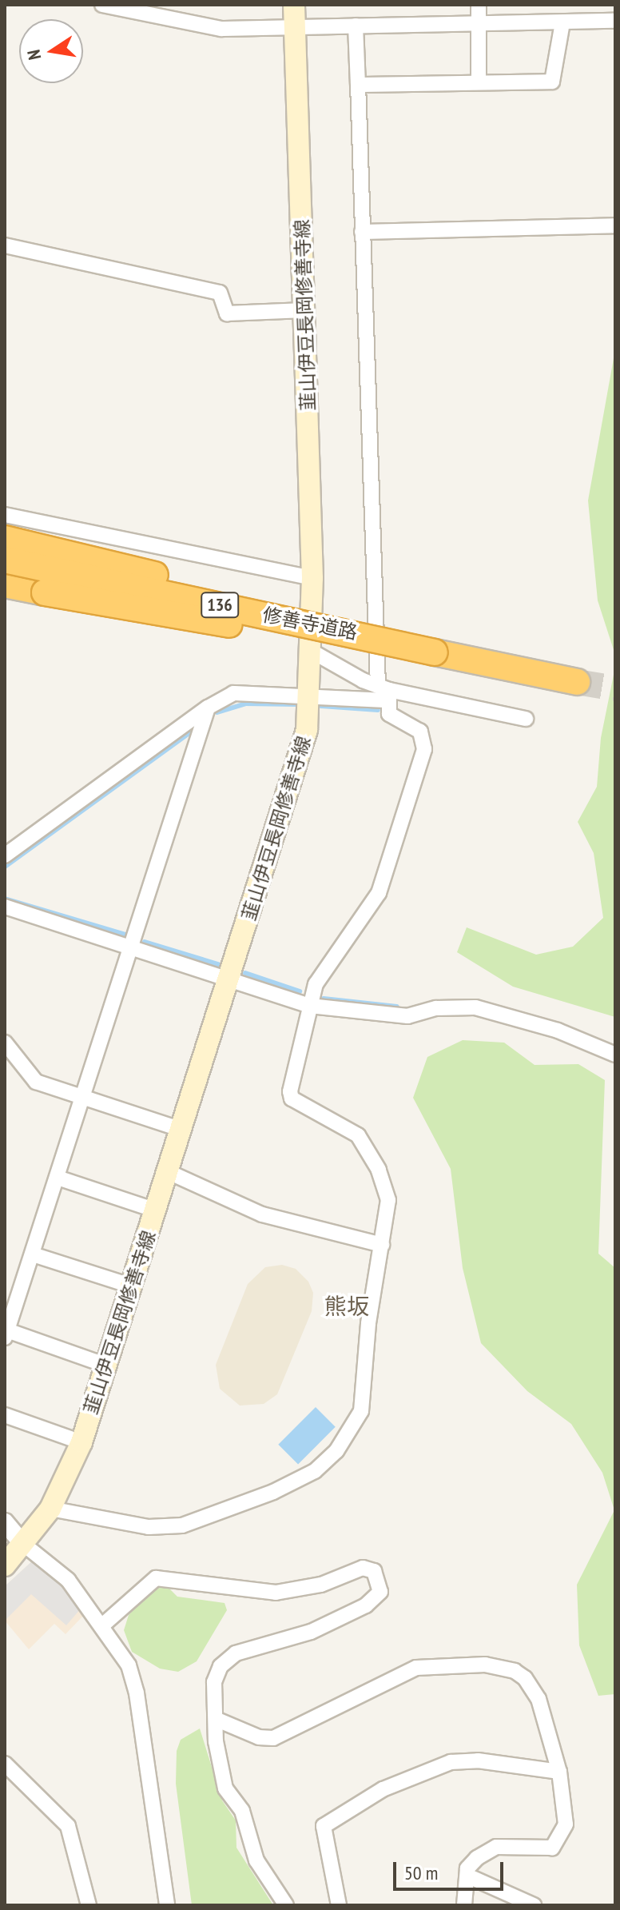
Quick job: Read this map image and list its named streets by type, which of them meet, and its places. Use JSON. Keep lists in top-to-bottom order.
{
  "streets": {
    "highway": ["136", "修善寺道路"],
    "main road": ["韮山伊豆長岡修善寺線"]
  },
  "districts": ["熊坂"],
  "scale_bar": "50 m",
  "north": "left"
}
